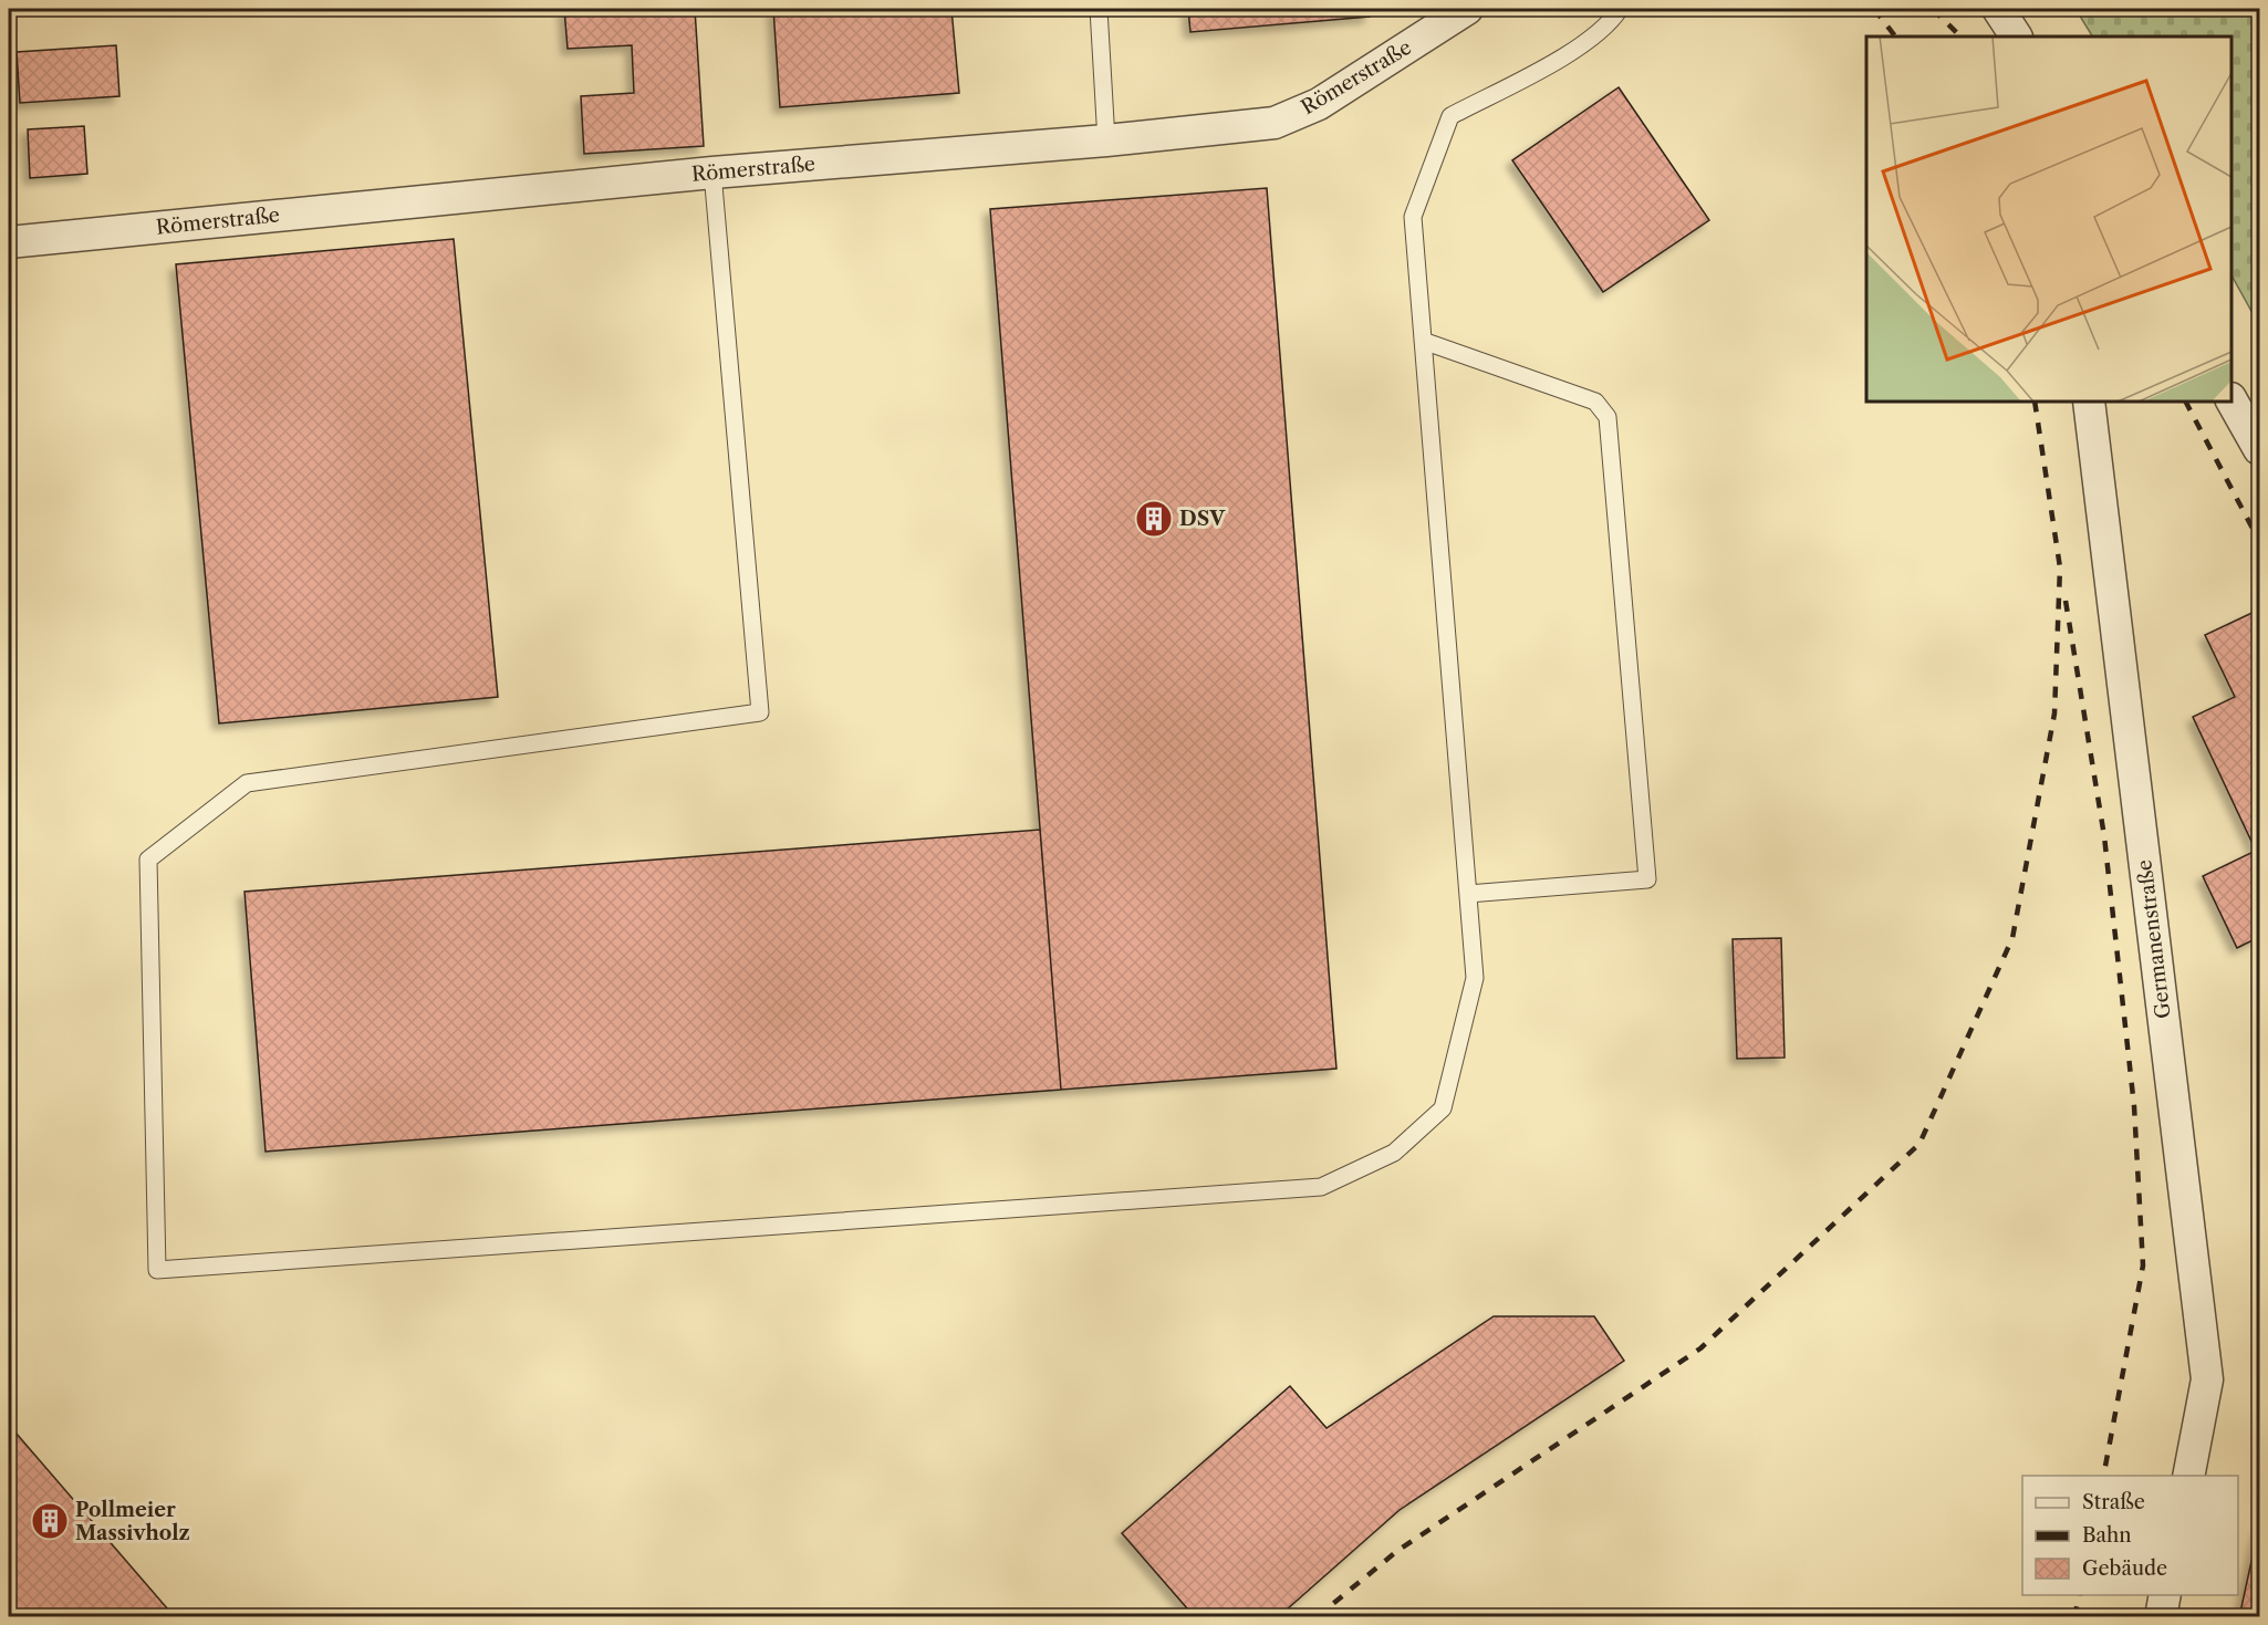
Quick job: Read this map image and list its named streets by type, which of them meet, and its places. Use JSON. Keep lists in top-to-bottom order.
{
  "streets": {
    "street": ["Römerstraße", "Germanenstraße"]
  },
  "places": {
    "building": ["DSV", "Pollmeier Massivholz"]
  },
  "legend": ["Straße", "Bahn", "Gebäude"]
}
